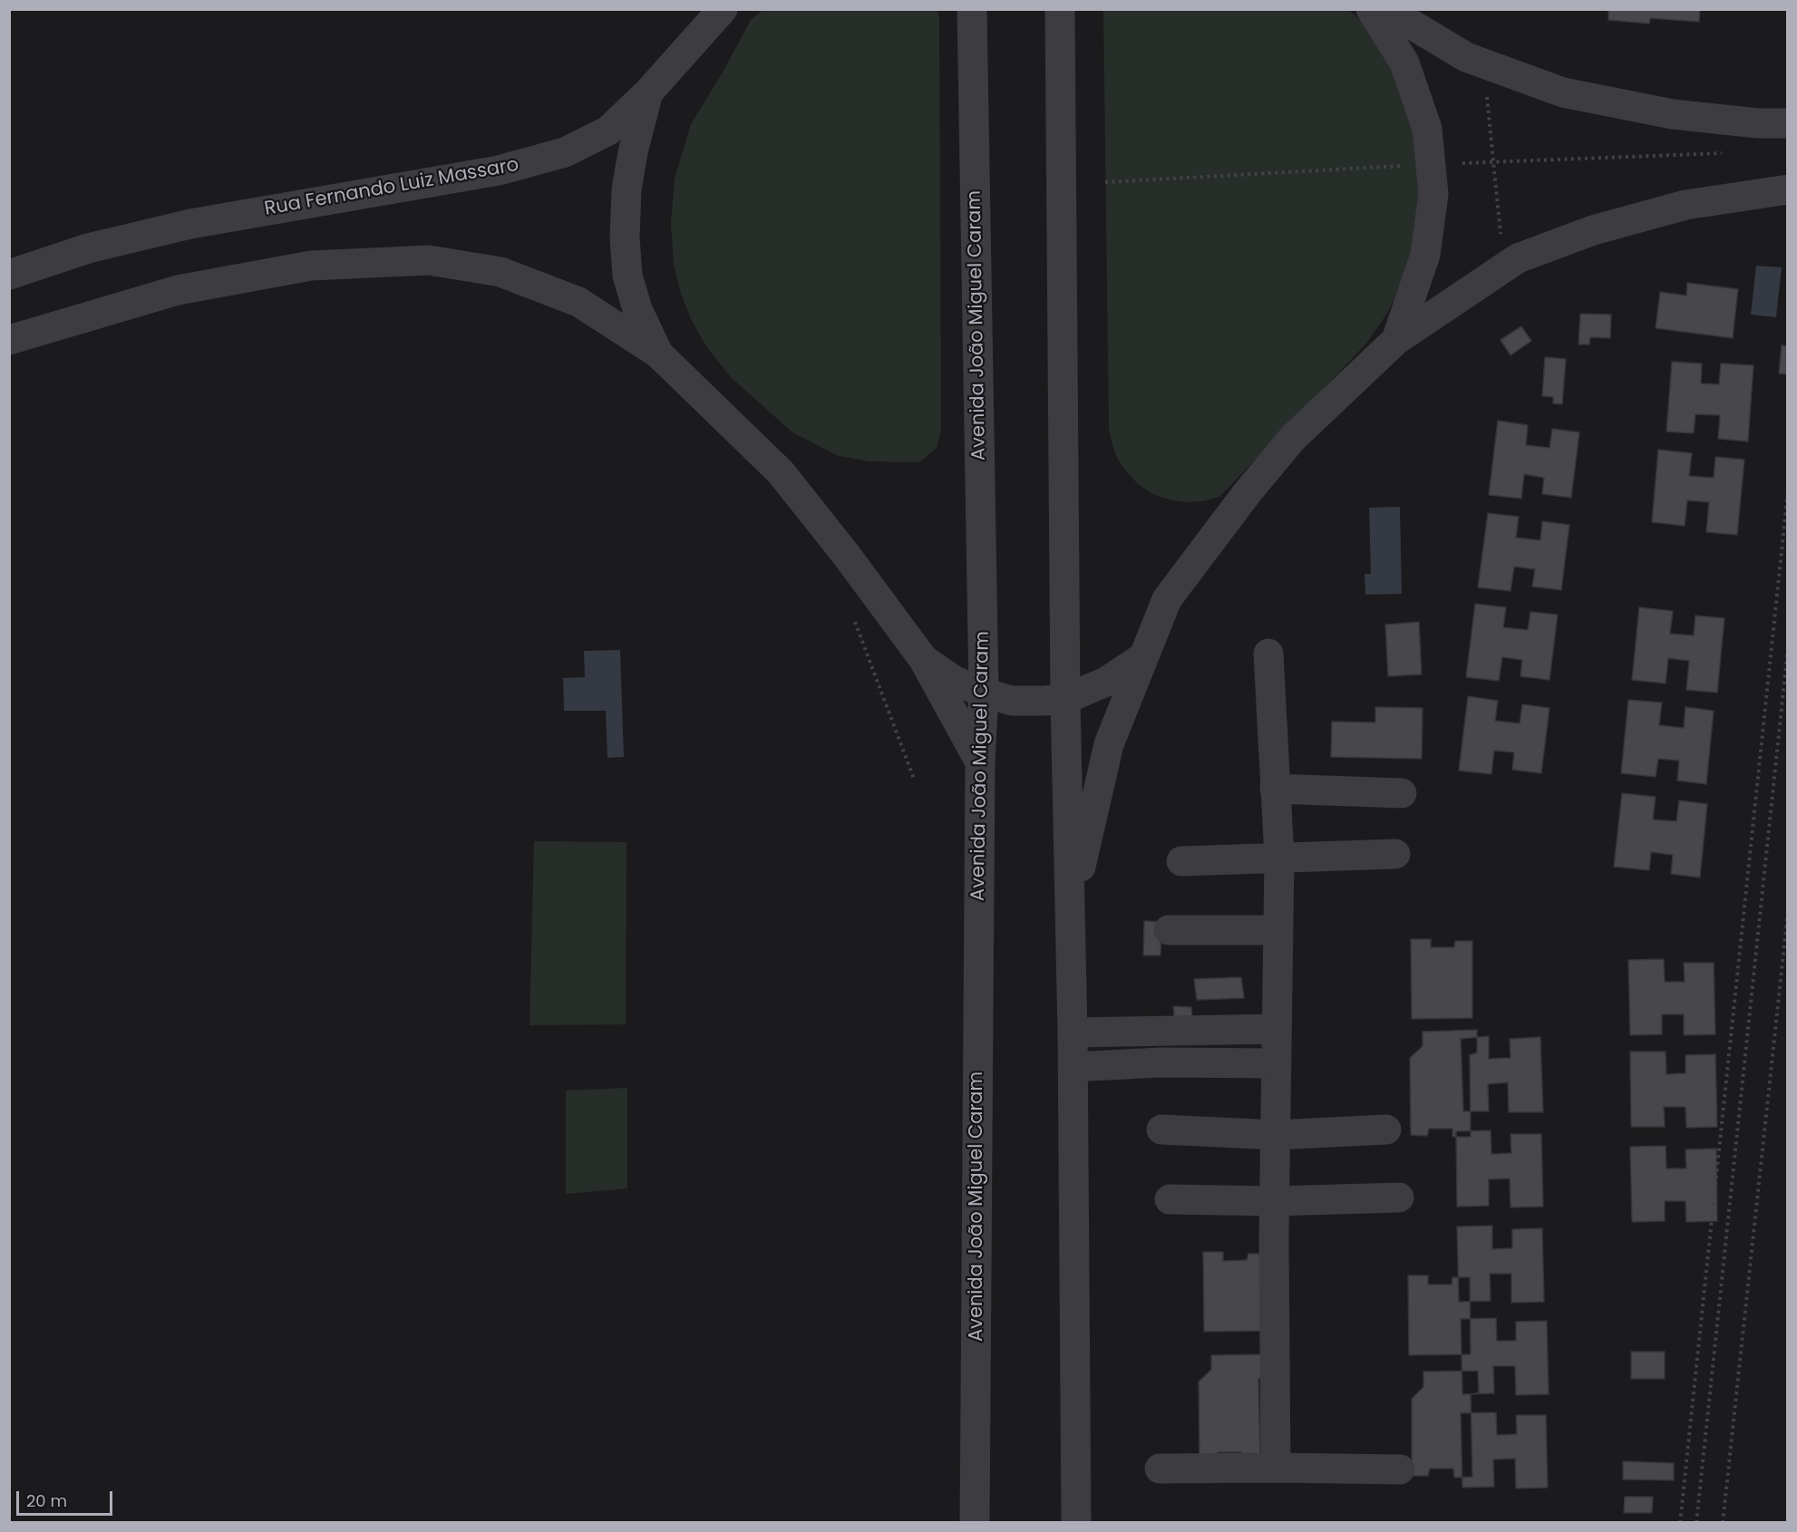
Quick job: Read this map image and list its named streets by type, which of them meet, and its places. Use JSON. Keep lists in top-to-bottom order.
{
  "streets": {
    "street": ["Rua Fernando Luiz Massaro", "Avenida João Miguel Caram"]
  },
  "scale_bar": "20 m"
}
